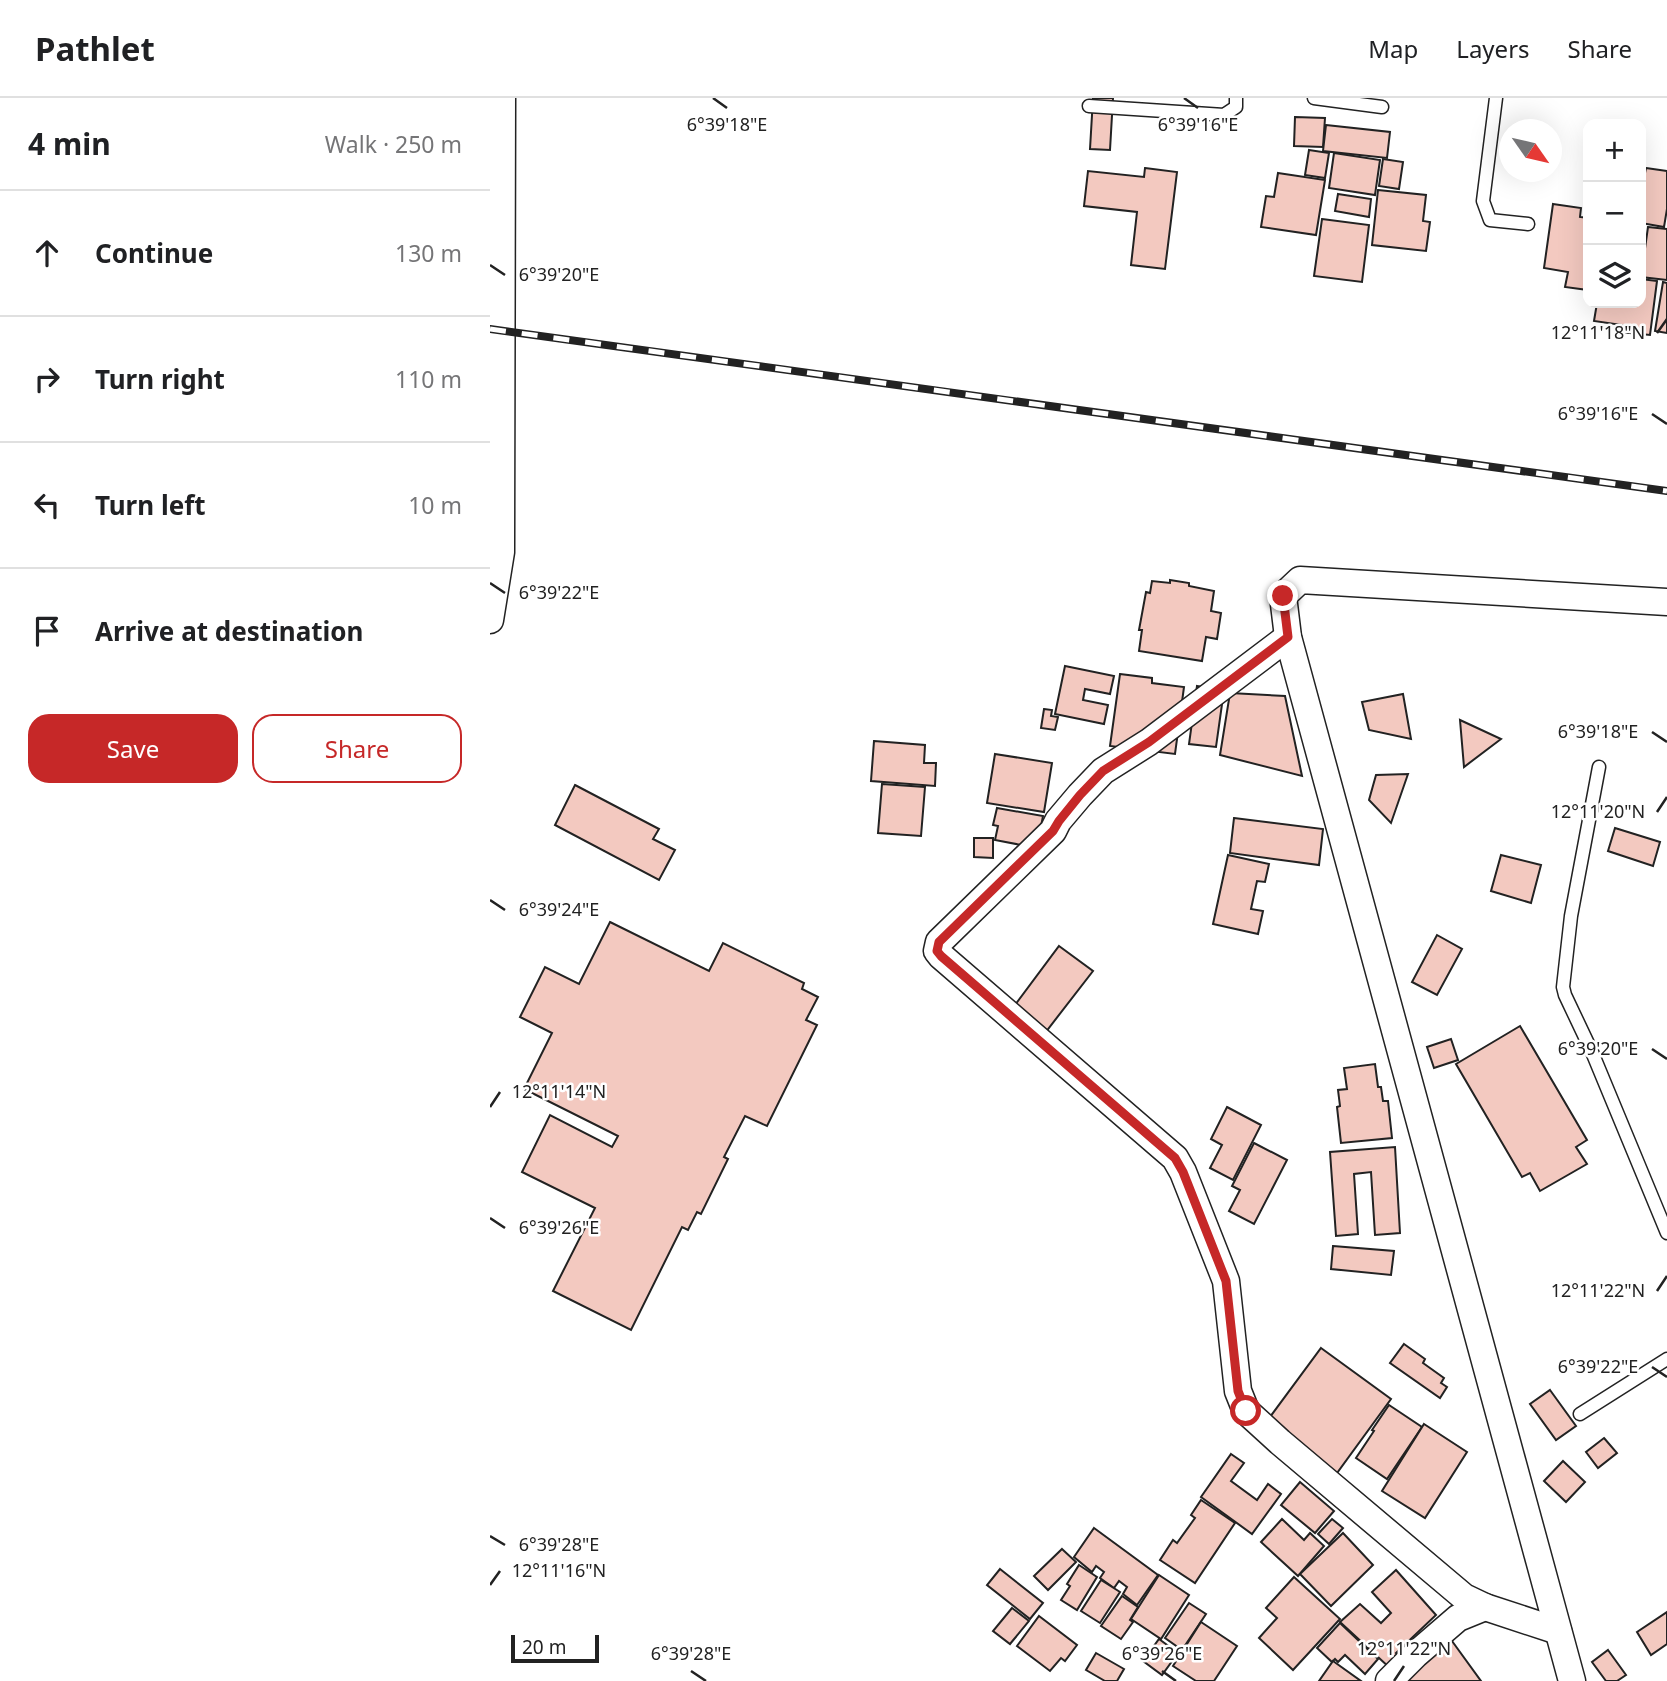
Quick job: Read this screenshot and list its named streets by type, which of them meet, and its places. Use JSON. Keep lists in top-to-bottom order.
{
  "scale_bar": "20 m",
  "north": "bottom right",
  "page": {
    "header": "Pathlet",
    "nav": ["Map", "Layers", "Share"],
    "heading": ["4 min", "Walk · 250 m"],
    "map_buttons": ["+", "−"],
    "list": [
      ["Continue", "130 m"],
      ["Turn right", "110 m"],
      ["Turn left", "10 m"],
      "Arrive at destination"
    ],
    "buttons": ["Save", "Share"],
    "scale": "20 m"
  },
  "coordinates": [
    "6°39'18\"E",
    "6°39'16\"E",
    "6°39'20\"E",
    "12°11'18\"N",
    "6°39'22\"E",
    "12°11'20\"N",
    "6°39'24\"E",
    "12°11'14\"N",
    "6°39'26\"E",
    "12°11'22\"N",
    "6°39'28\"E",
    "12°11'16\"N"
  ]
}
